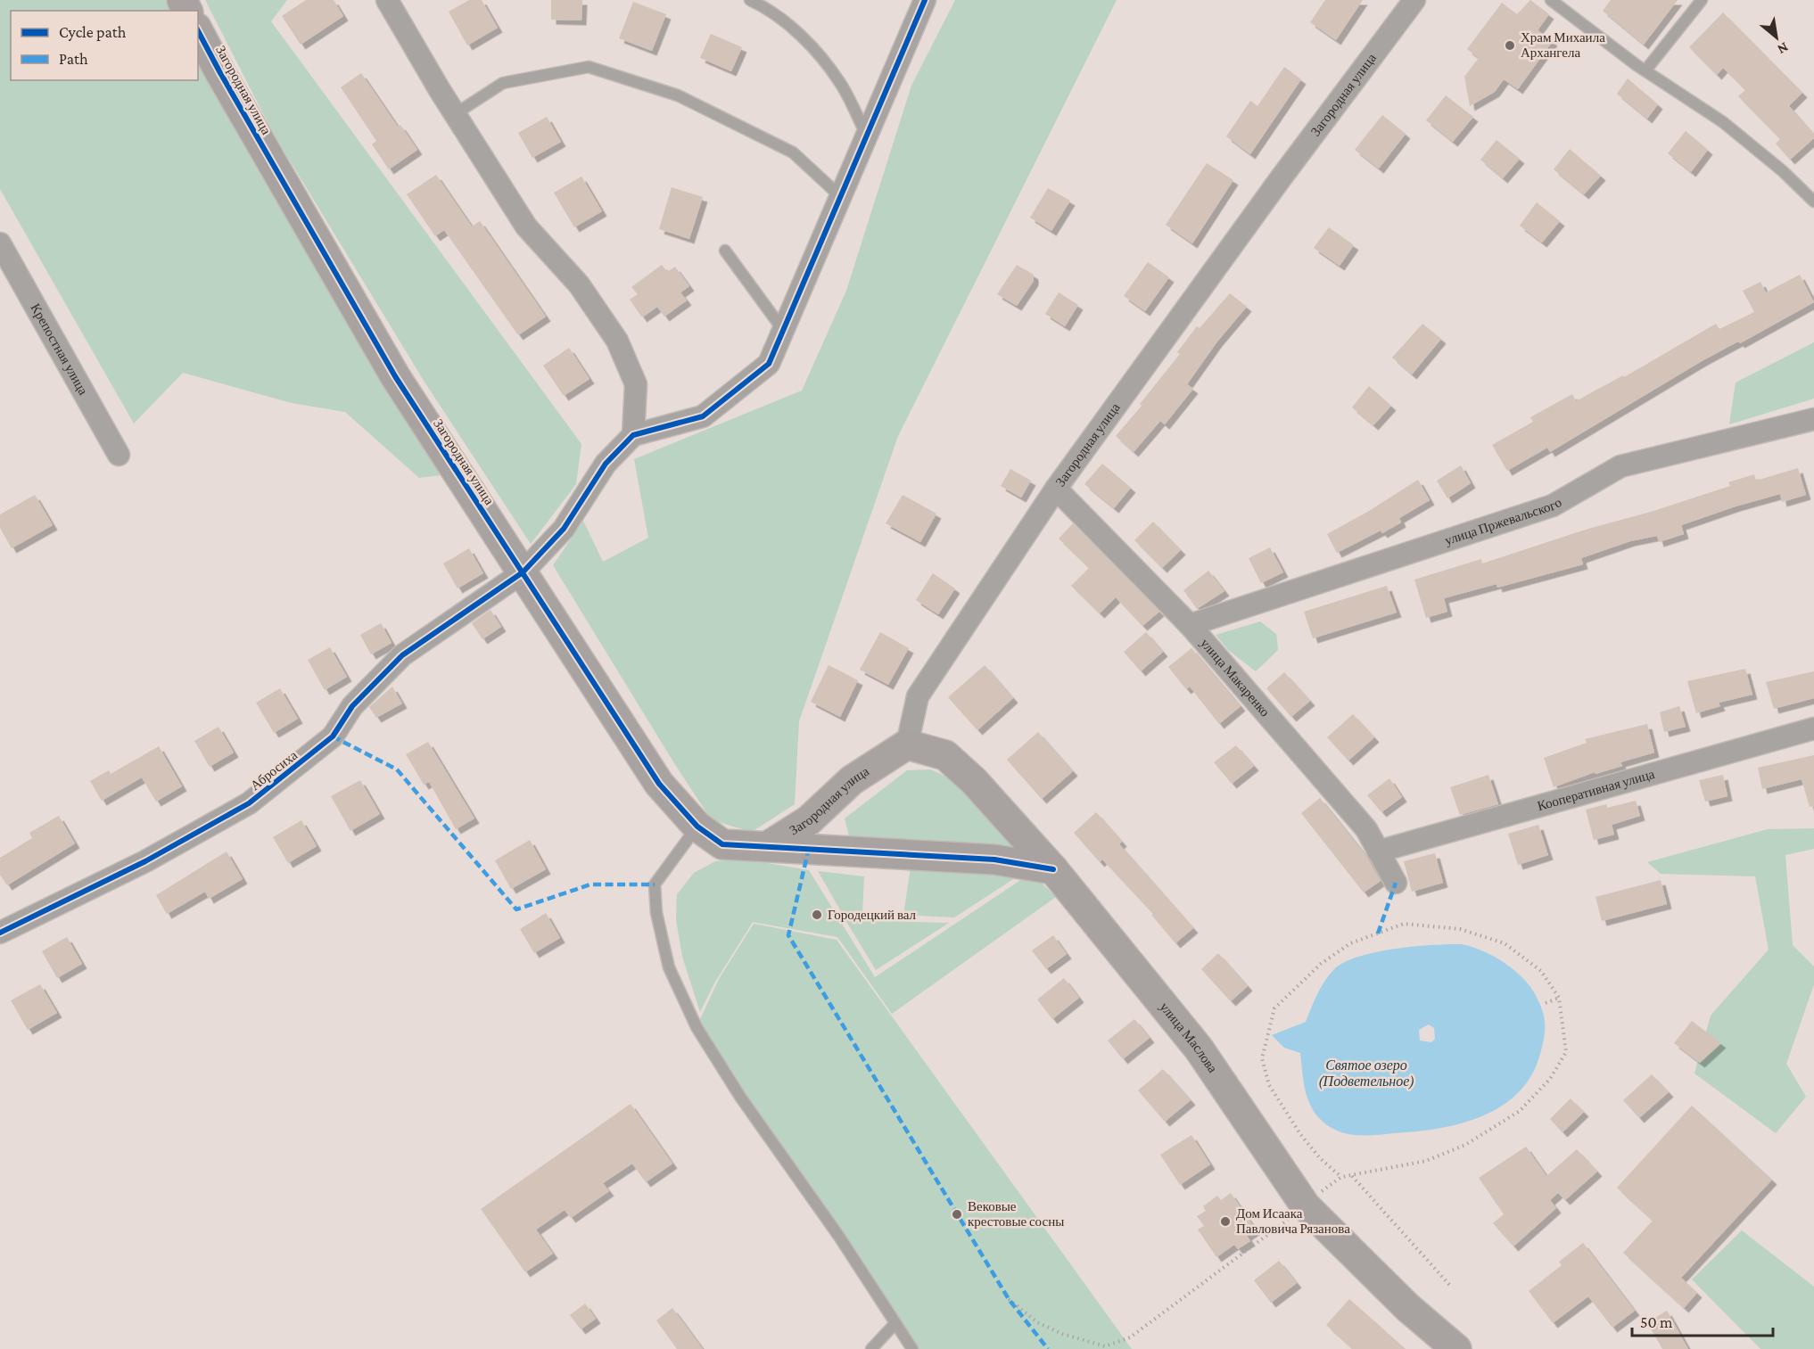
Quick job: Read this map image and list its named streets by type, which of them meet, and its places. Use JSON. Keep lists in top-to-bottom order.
{
  "streets": {
    "street": [
      "Загородная улица",
      "Крепостная улица",
      "улица Пржевальского",
      "улица Макаренко",
      "Абросиха",
      "Кооперативная улица",
      "улица Маслова"
    ]
  },
  "crossings": [
    ["Загородная улица", "улица Макаренко"],
    ["Загородная улица", "Абросиха"],
    ["Загородная улица", "улица Маслова"],
    ["улица Пржевальского", "улица Макаренко"],
    ["улица Макаренко", "Кооперативная улица"]
  ],
  "water": ["Святое озеро (Подветельное)"],
  "places": [
    "Храм Михаила Архангела",
    "Городецкий вал",
    "Вековые крестовые сосны",
    "Дом Исаака Павловича Рязанова"
  ],
  "legend": ["Cycle path", "Path"],
  "scale_bar": "50 m",
  "north": "bottom right"
}
